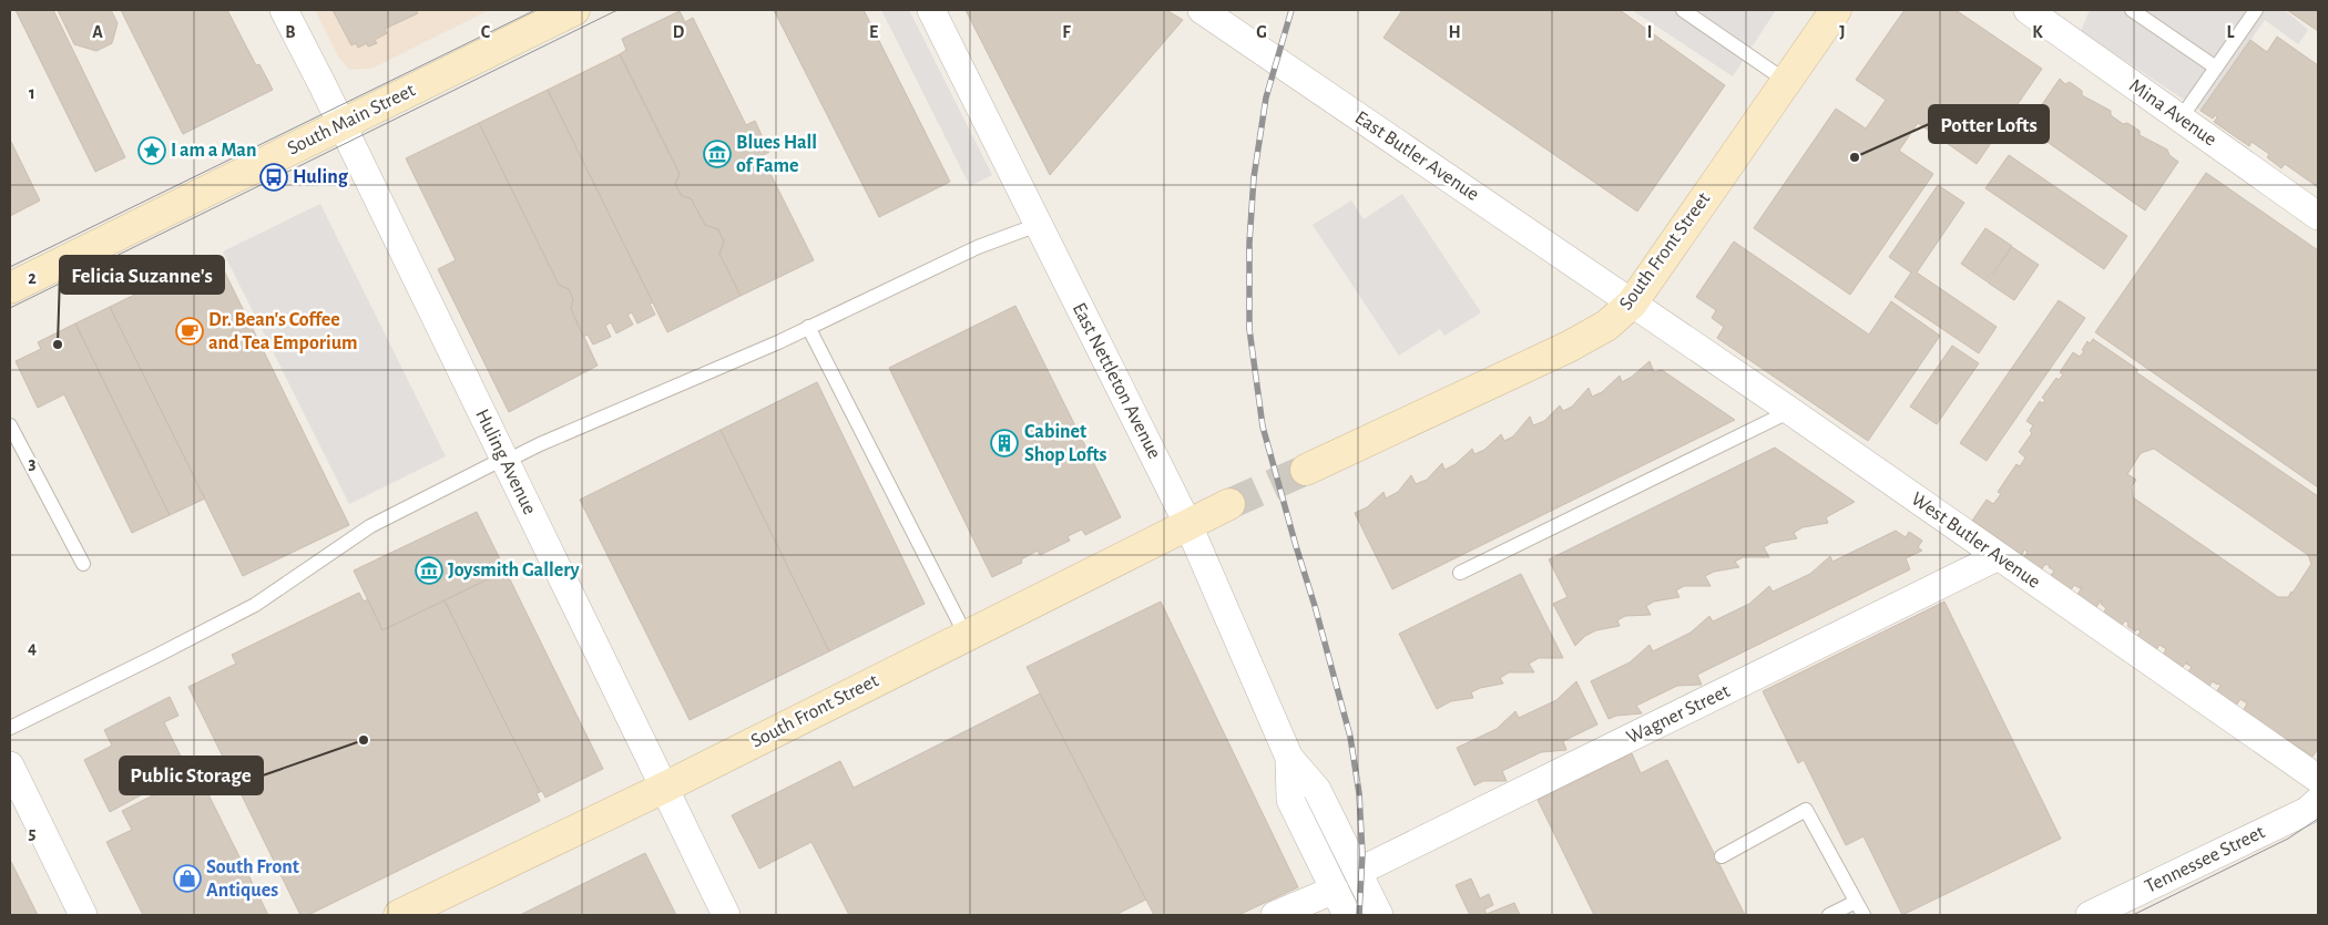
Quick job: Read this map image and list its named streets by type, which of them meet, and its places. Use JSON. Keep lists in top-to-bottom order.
{
  "streets": {
    "main road": ["South Main Street", "South Front Street"],
    "street": [
      "Mina Avenue",
      "East Butler Avenue",
      "East Nettleton Avenue",
      "Huling Avenue",
      "West Butler Avenue",
      "Wagner Street",
      "Tennessee Street"
    ]
  },
  "crossings": [
    ["South Main Street", "Huling Avenue"],
    ["East Butler Avenue", "South Front Street"],
    ["East Butler Avenue", "West Butler Avenue"],
    ["South Front Street", "East Nettleton Avenue"],
    ["South Front Street", "Huling Avenue"],
    ["South Front Street", "West Butler Avenue"],
    ["East Nettleton Avenue", "Wagner Street"],
    ["West Butler Avenue", "Wagner Street"]
  ],
  "places": {
    "place": ["I am a Man"],
    "museum": ["Blues Hall of Fame", "Joysmith Gallery"],
    "other": ["Potter Lofts", "Felicia Suzanne's", "Public Storage"],
    "bus stop": ["Huling"],
    "cafe": ["Dr. Bean's Coffee and Tea Emporium"],
    "building": ["Cabinet Shop Lofts"],
    "shop": ["South Front Antiques"]
  },
  "grid": {
    "columns": [
      "A",
      "B",
      "C",
      "D",
      "E",
      "F",
      "G",
      "H",
      "I",
      "J",
      "K",
      "L"
    ],
    "rows": [
      "1",
      "2",
      "3",
      "4",
      "5"
    ]
  }
}
